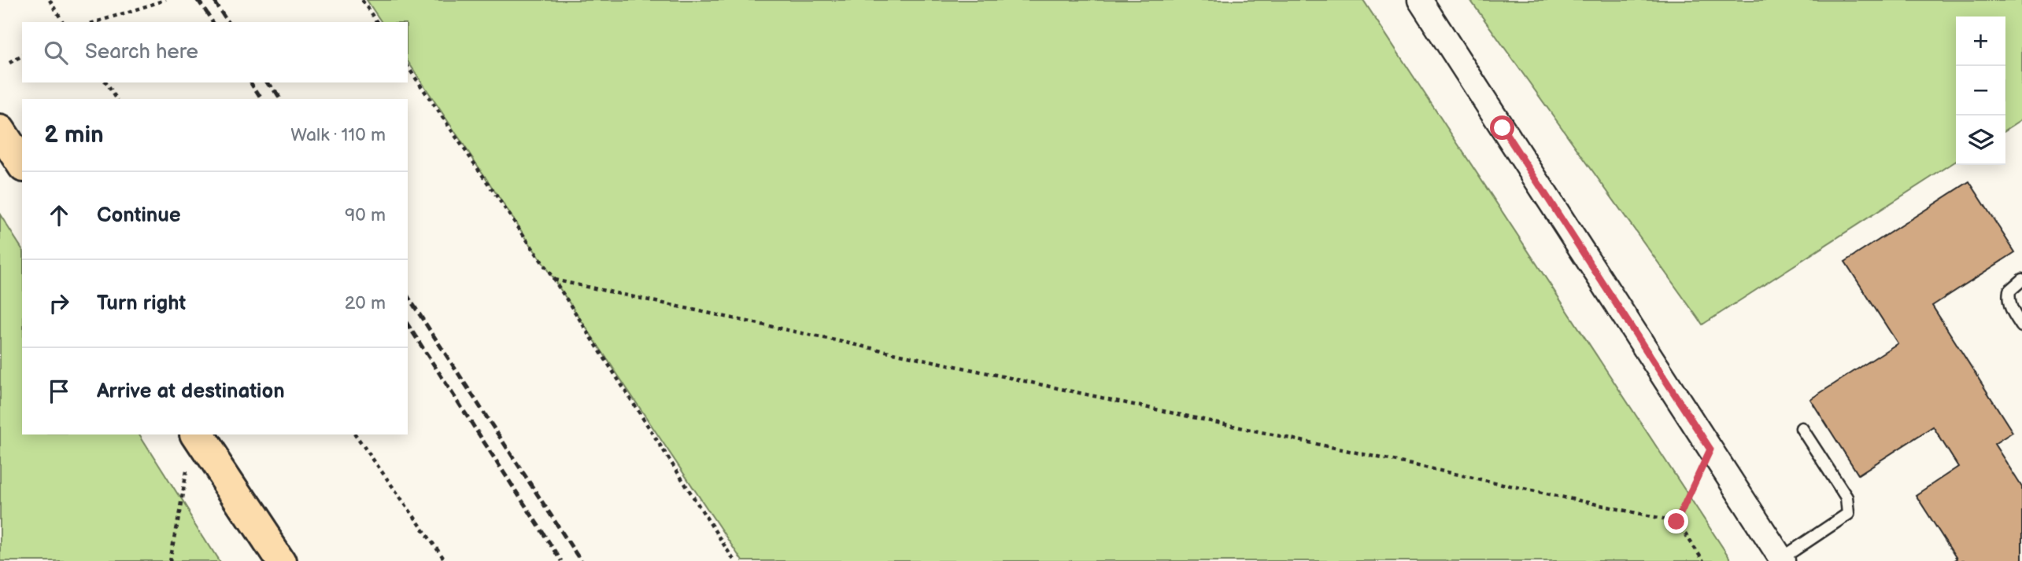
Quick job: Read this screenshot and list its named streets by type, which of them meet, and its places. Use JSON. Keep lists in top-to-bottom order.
{
  "page": {
    "map_buttons": ["+", "−"],
    "search": "Search here",
    "heading": ["2 min", "Walk · 110 m"],
    "list": [
      ["Continue", "90 m"],
      ["Turn right", "20 m"],
      "Arrive at destination"
    ]
  }
}
